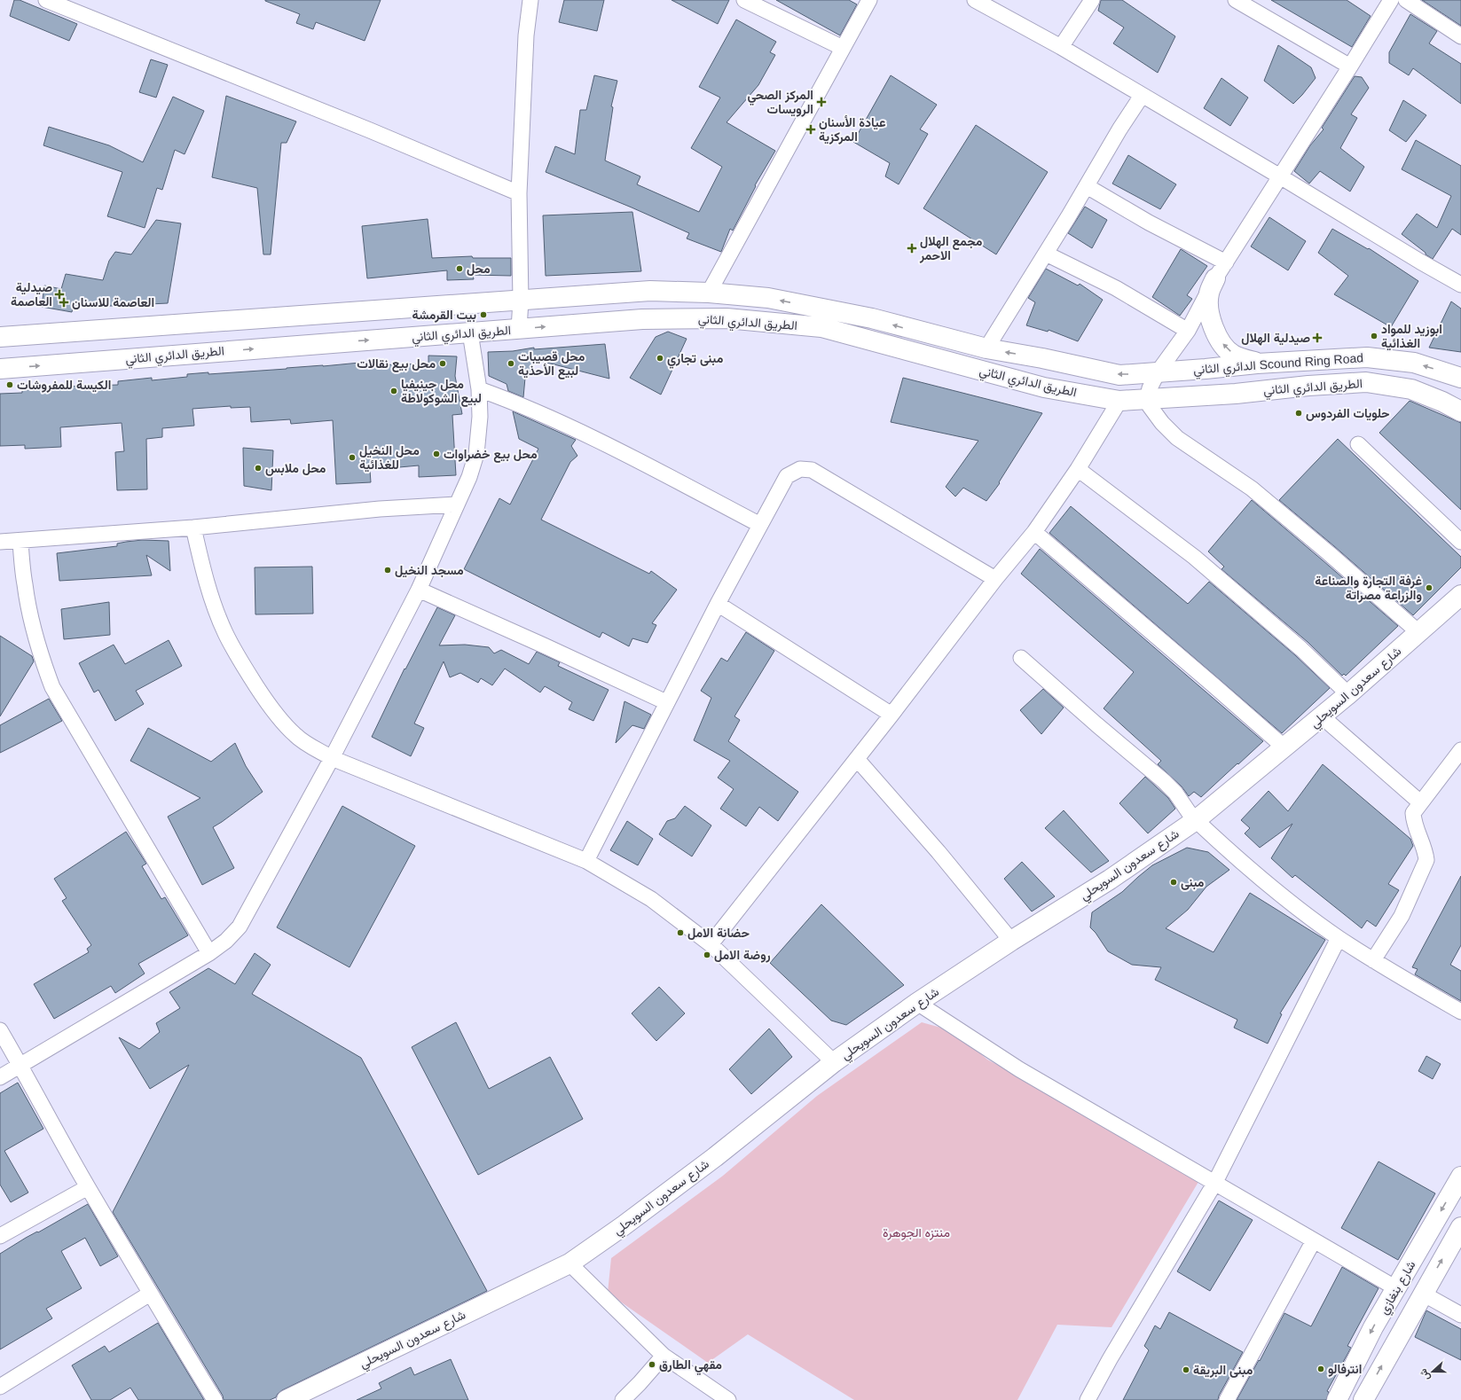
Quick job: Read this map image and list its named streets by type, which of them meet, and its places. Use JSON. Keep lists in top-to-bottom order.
{
  "streets": {
    "main road": [
      "الطريق الدائري الثاني",
      "الدائري الثاني Scound Ring Road",
      "شارع سعدون السويحلي",
      "شارع بنغازي"
    ]
  },
  "crossings": [
    ["الطريق الدائري الثاني", "الدائري الثاني Scound Ring Road"]
  ],
  "one_way": ["الدائري الثاني Scound Ring Road"],
  "parks": ["منتزه الجوهرة"],
  "places": {
    "health": [
      "المركز الصحي الرويسات",
      "عيادة الأسنان المركزية",
      "مجمع الهلال الاحمر",
      "صيدلية العاصمة",
      "العاصمة للاسنان",
      "صيدلية الهلال"
    ],
    "other": [
      "محل",
      "بيت القرمشة",
      "ابوزيد للمواد الغذائية",
      "مبنى تجاري",
      "محل بيع نقالات",
      "محل قصيبات لبيع الأحذية",
      "الكيسة للمفروشات",
      "محل جينيفيا لبيع الشوكولاطة",
      "حلويات الفردوس",
      "محل بيع خضراوات",
      "محل النخيل للغذائية",
      "محل ملابس",
      "مسجد النخيل",
      "غرفة التجارة والصناعة والزراعة مصراتة",
      "مبنى",
      "حضانة الامل",
      "روضة الامل",
      "مقهي الطارق",
      "انترفالو",
      "مبنى البريقة"
    ]
  },
  "north": "left"
}
